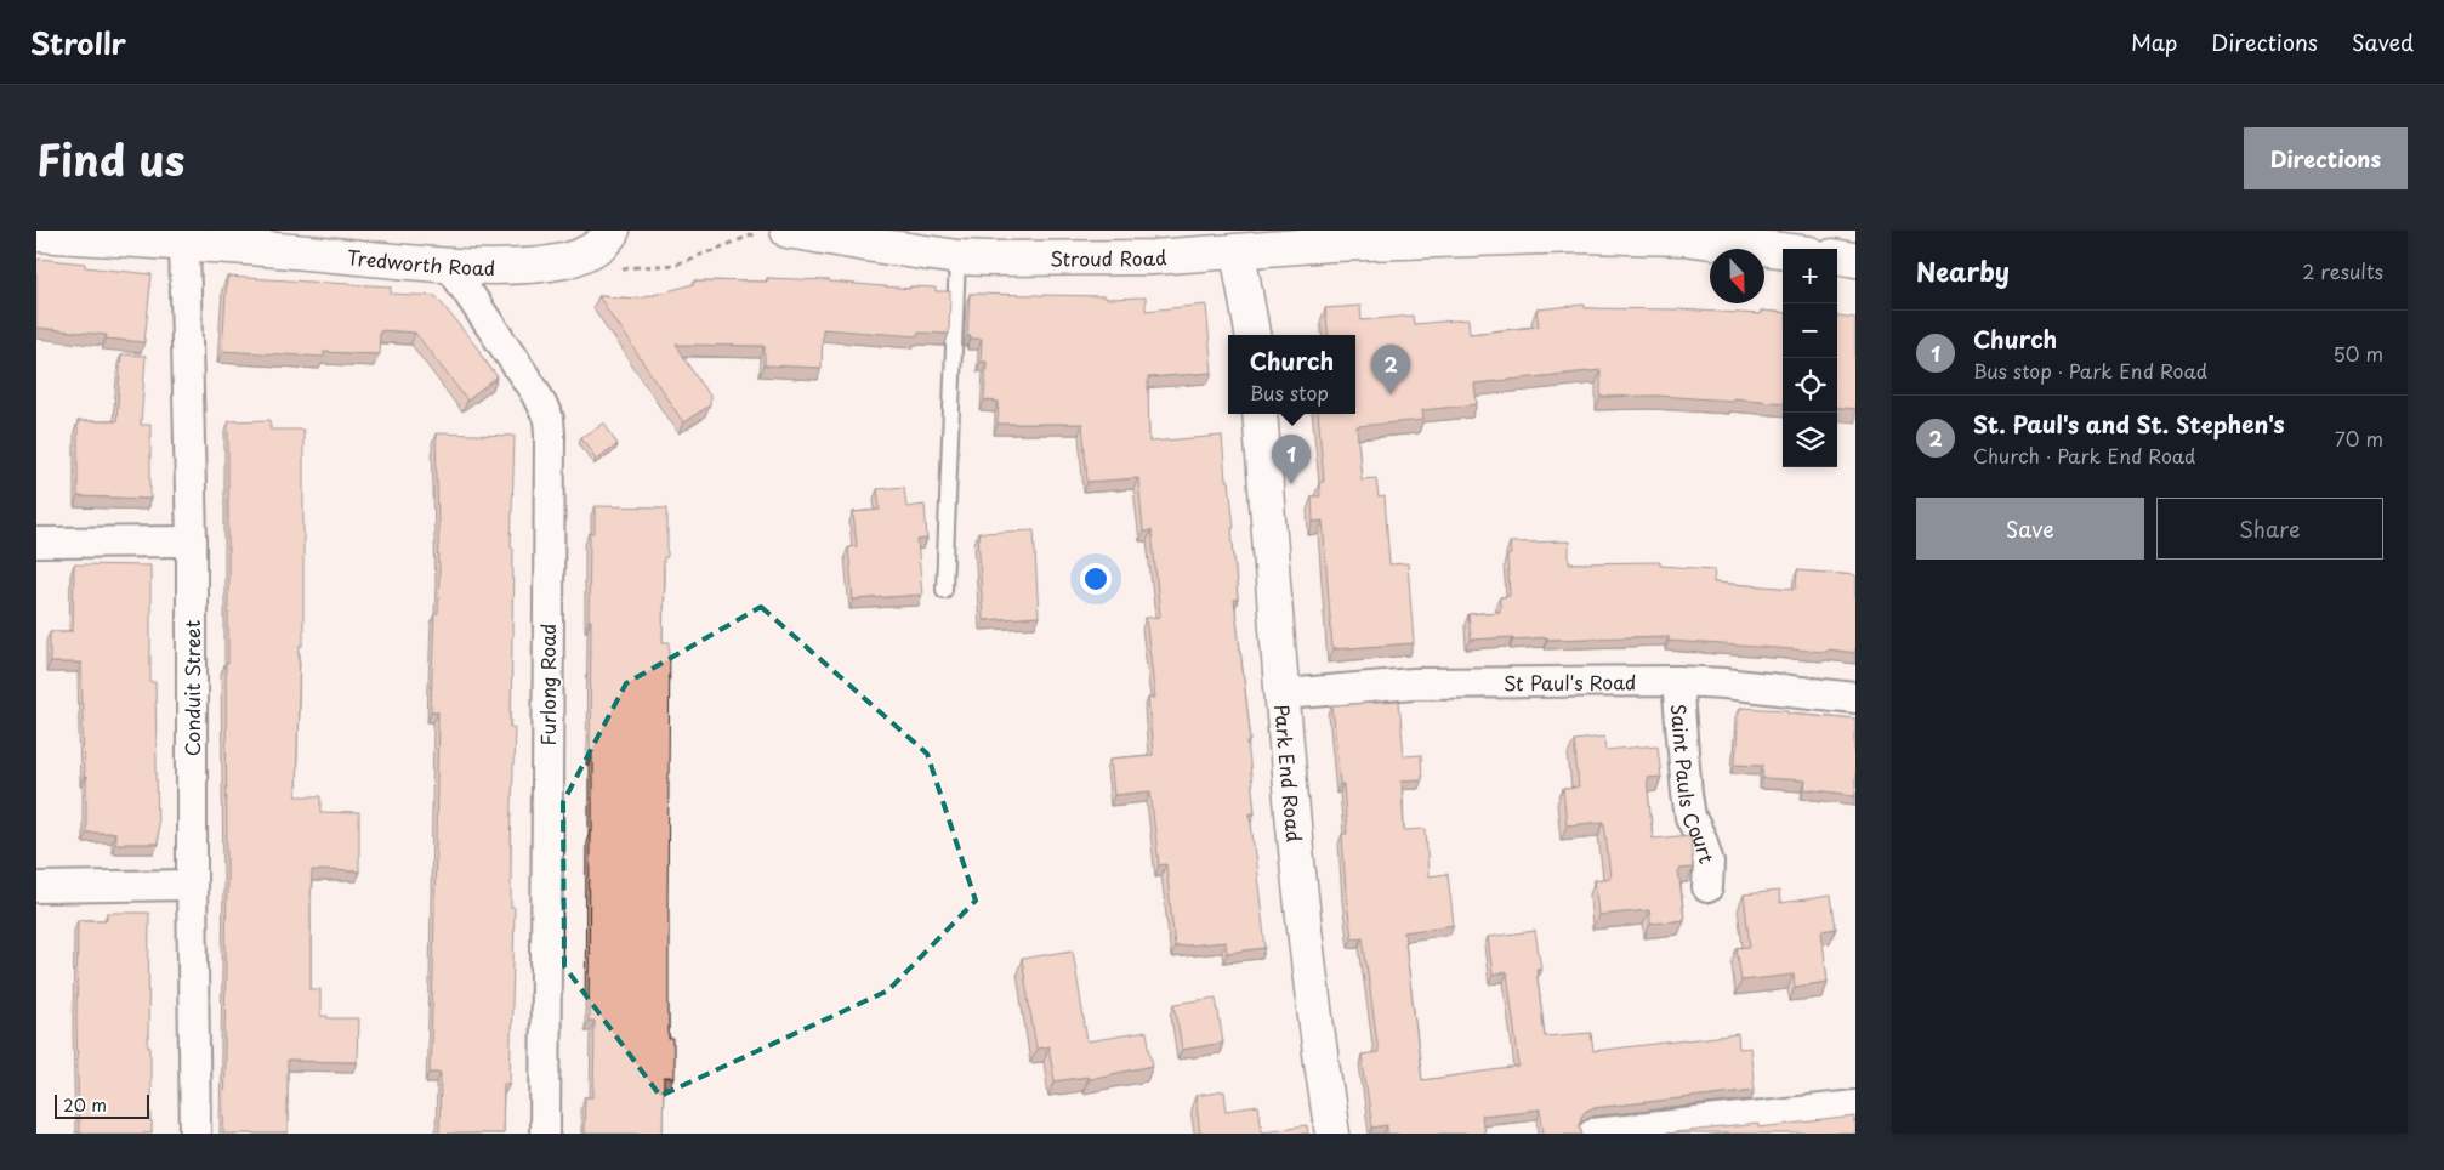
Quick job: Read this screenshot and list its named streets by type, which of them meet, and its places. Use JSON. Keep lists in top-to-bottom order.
{
  "streets": {
    "main road": ["Stroud Road", "Tredworth Road", "Park End Road"],
    "street": [
      "St Paul's Road",
      "Furlong Road",
      "Conduit Street",
      "Saint Pauls Court"
    ]
  },
  "crossings": [
    ["Tredworth Road", "Furlong Road"],
    ["Tredworth Road", "Conduit Street"],
    ["St Paul's Road", "Park End Road"],
    ["St Paul's Road", "Saint Pauls Court"]
  ],
  "scale_bar": "20 m",
  "north": "bottom",
  "page": {
    "header": "Strollr",
    "nav": ["Map", "Directions", "Saved"],
    "title": "Find us",
    "buttons": [
      "Directions",
      ["Save", "Share"]
    ],
    "heading": ["Nearby", "2 results"],
    "map_buttons": ["+", "−"],
    "list": [
      {
        "mark": "1",
        "name": "Church",
        "note": "Bus stop · Park End Road",
        "value": "50 m"
      },
      {
        "mark": "2",
        "name": "St. Paul's and St. Stephen's",
        "note": "Church · Park End Road",
        "value": "70 m"
      }
    ],
    "popup": ["Church", "Bus stop"],
    "pins": ["2", "1"],
    "scale": "20 m"
  }
}
